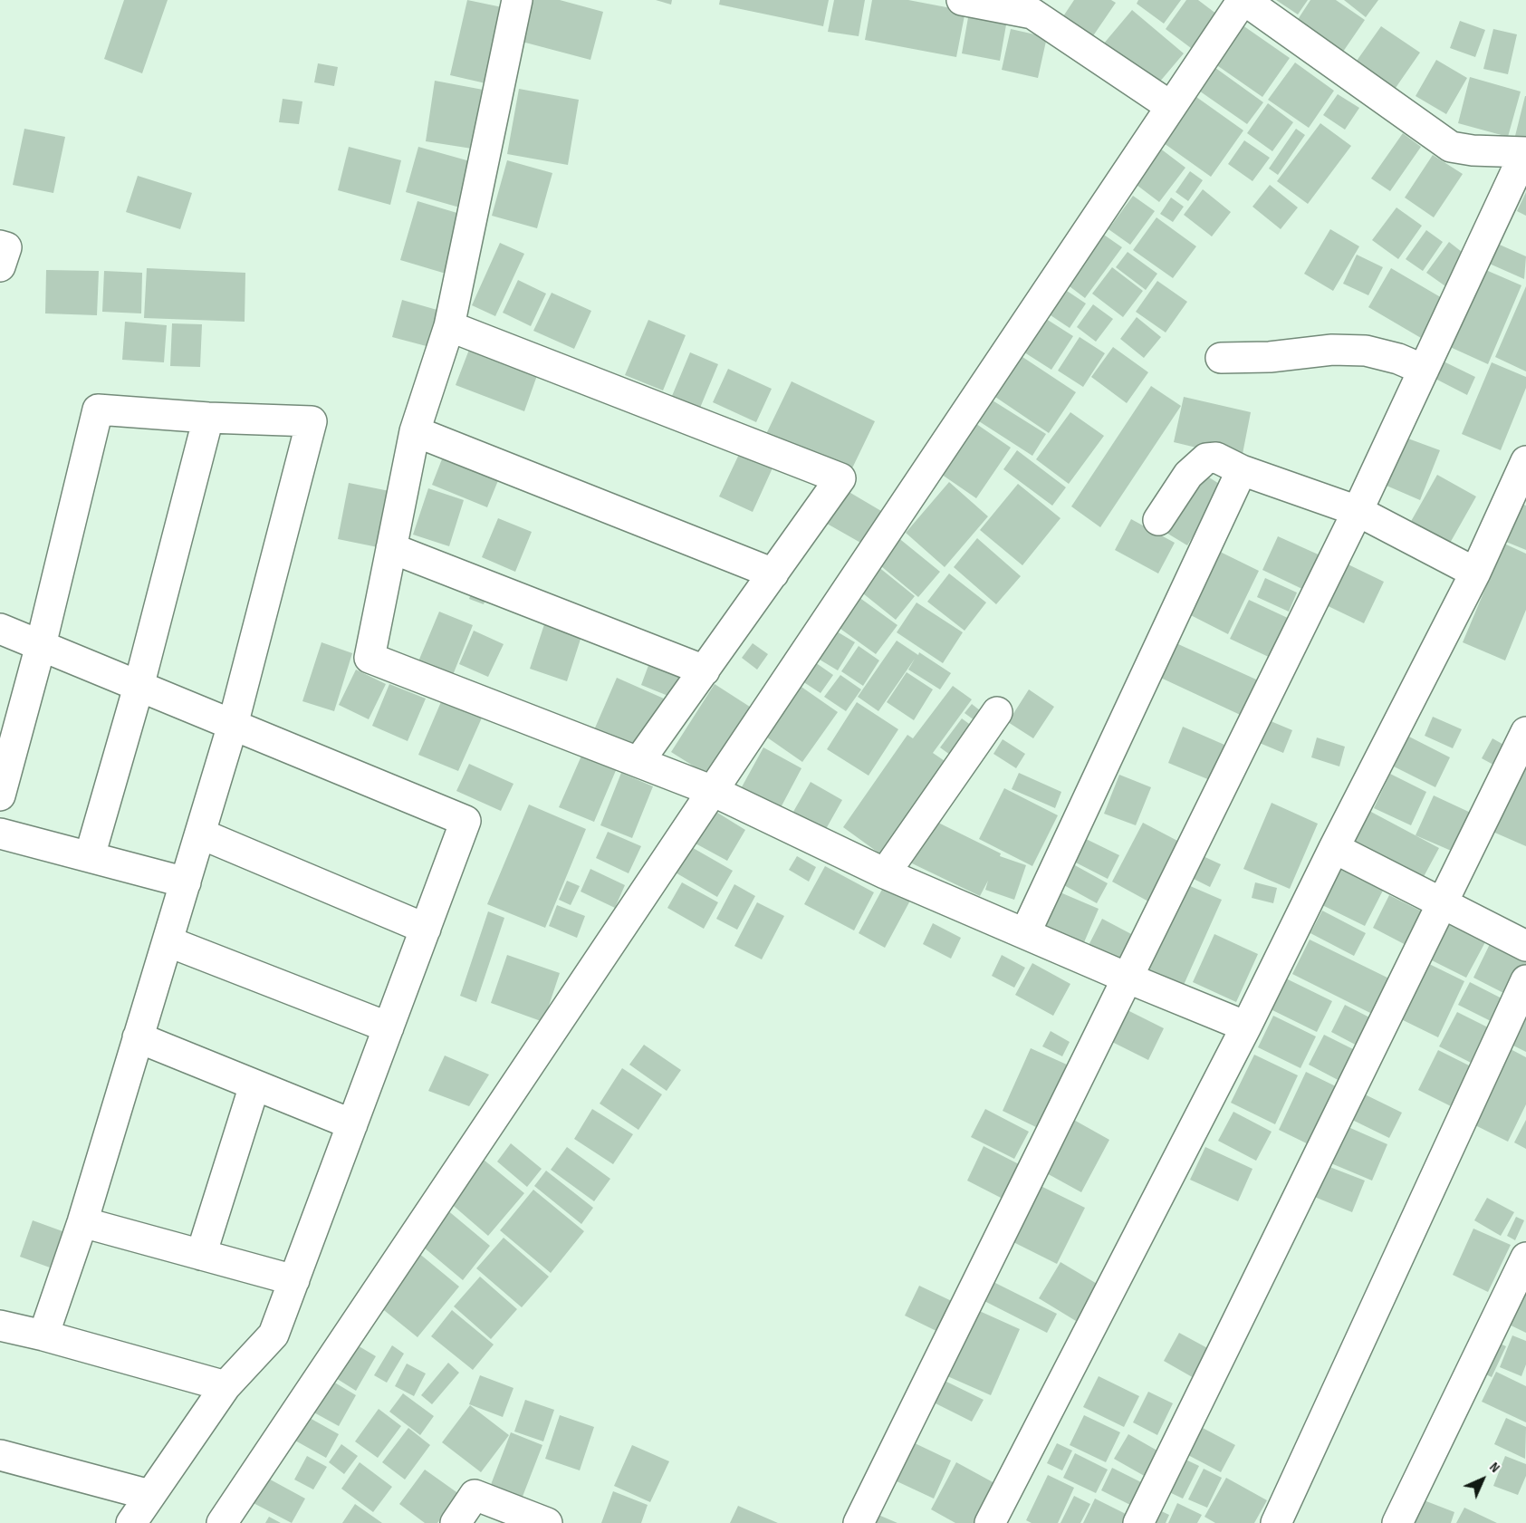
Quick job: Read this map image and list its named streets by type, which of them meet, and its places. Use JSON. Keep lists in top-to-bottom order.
{
  "north": "top right"
}
